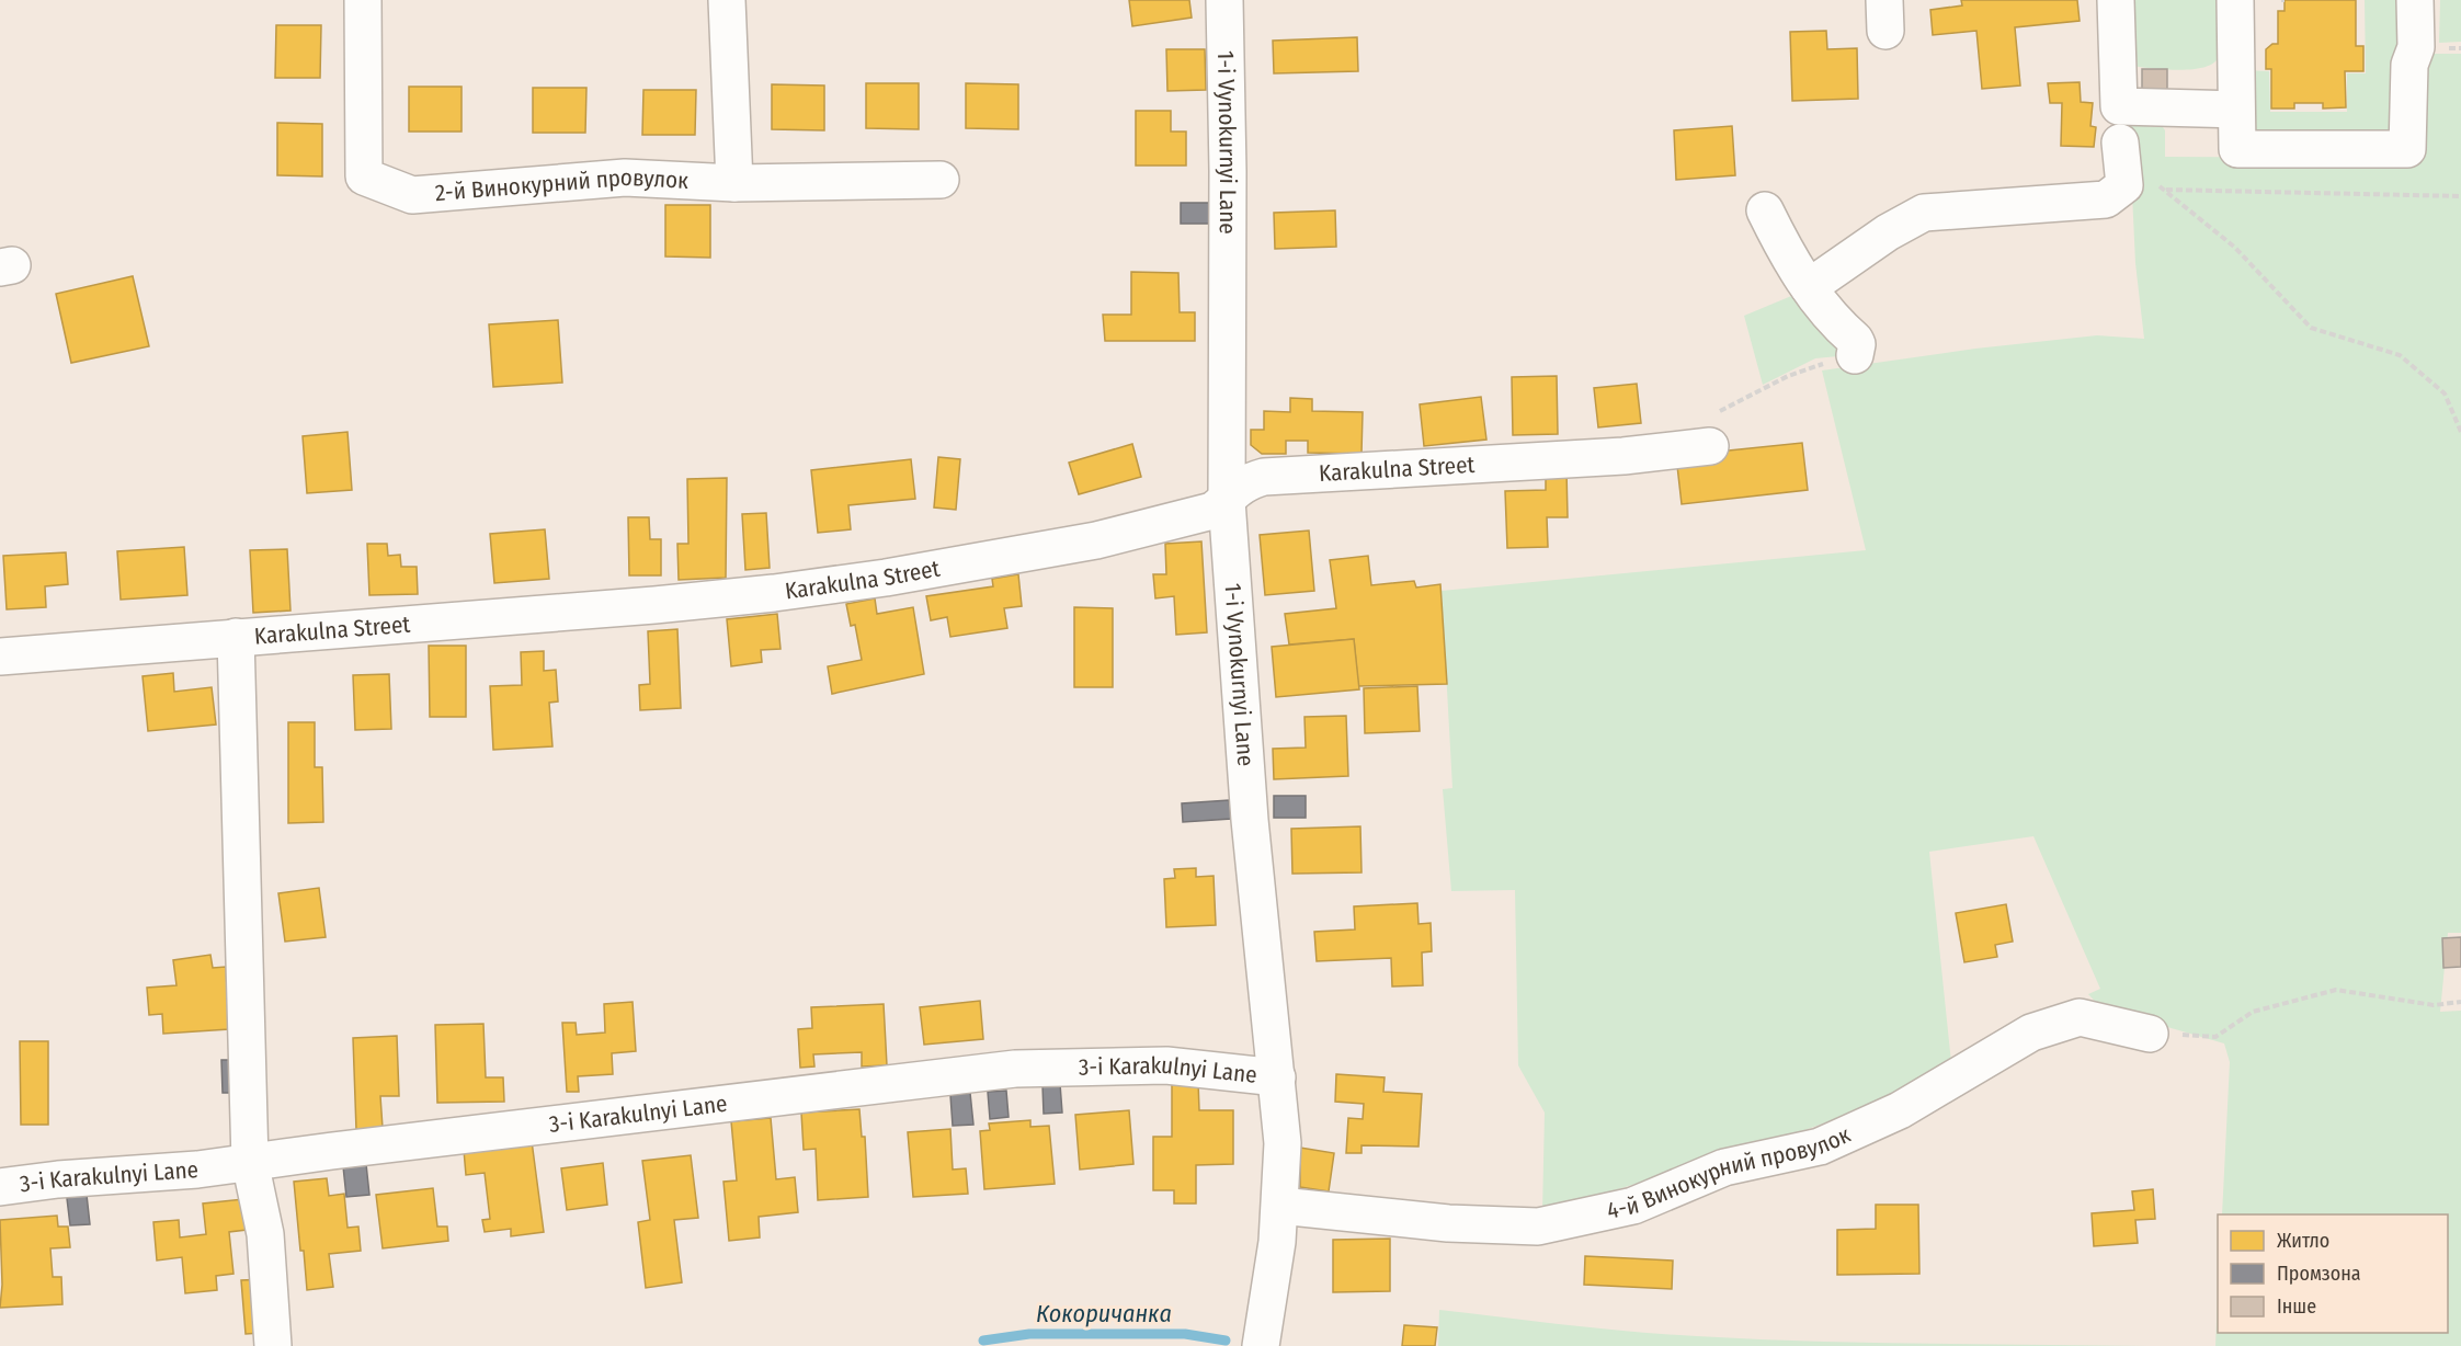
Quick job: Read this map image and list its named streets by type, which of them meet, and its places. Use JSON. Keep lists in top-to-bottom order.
{
  "streets": {
    "street": [
      "1-i Vynokurnyi Lane",
      "2-й Винокурний провулок",
      "Karakulna Street",
      "3-i Karakulnyi Lane",
      "4-й Винокурний провулок"
    ]
  },
  "crossings": [
    ["1-i Vynokurnyi Lane", "Karakulna Street"],
    ["1-i Vynokurnyi Lane", "3-i Karakulnyi Lane"],
    ["1-i Vynokurnyi Lane", "4-й Винокурний провулок"]
  ],
  "water": ["Кокоричанка"],
  "legend": ["Житло", "Промзона", "Інше"]
}
